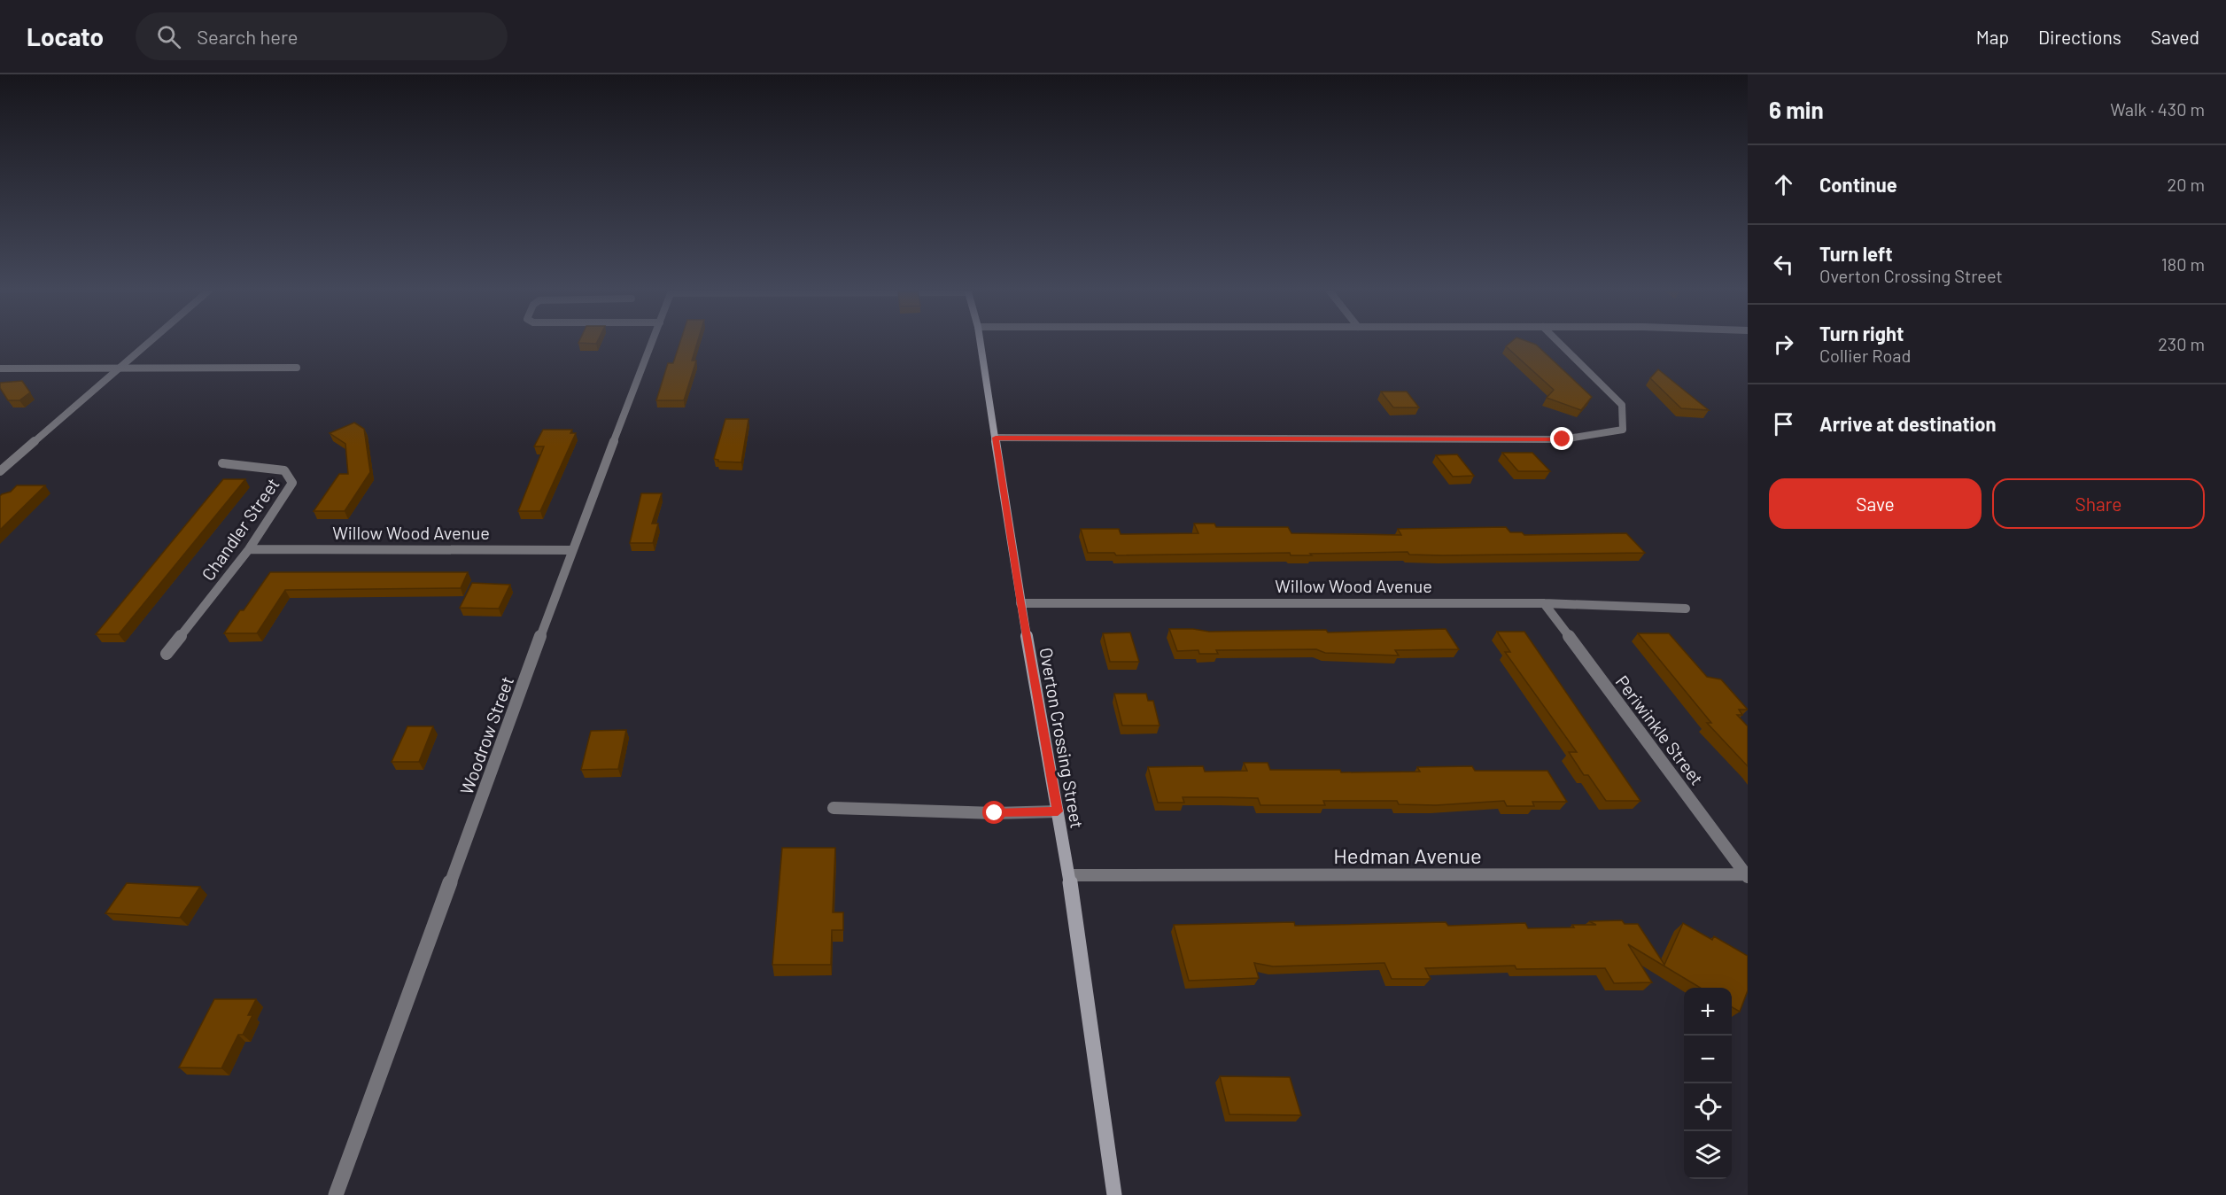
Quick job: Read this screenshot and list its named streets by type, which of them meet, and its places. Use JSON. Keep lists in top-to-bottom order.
{
  "streets": {
    "main road": ["Overton Crossing Street"],
    "street": [
      "Chandler Street",
      "Willow Wood Avenue",
      "Periwinkle Street",
      "Woodrow Street",
      "Hedman Avenue"
    ]
  },
  "crossings": [
    ["Chandler Street", "Willow Wood Avenue"],
    ["Willow Wood Avenue", "Periwinkle Street"],
    ["Willow Wood Avenue", "Woodrow Street"],
    ["Willow Wood Avenue", "Overton Crossing Street"],
    ["Periwinkle Street", "Hedman Avenue"],
    ["Overton Crossing Street", "Hedman Avenue"]
  ],
  "page": {
    "header": "Locato",
    "search": "Search here",
    "nav": ["Map", "Directions", "Saved"],
    "heading": ["6 min", "Walk · 430 m"],
    "list": [
      ["Continue", "20 m"],
      ["Turn left", "Overton Crossing Street", "180 m"],
      ["Turn right", "Collier Road", "230 m"],
      "Arrive at destination"
    ],
    "buttons": ["Save", "Share"],
    "map_buttons": ["+", "−"]
  }
}
